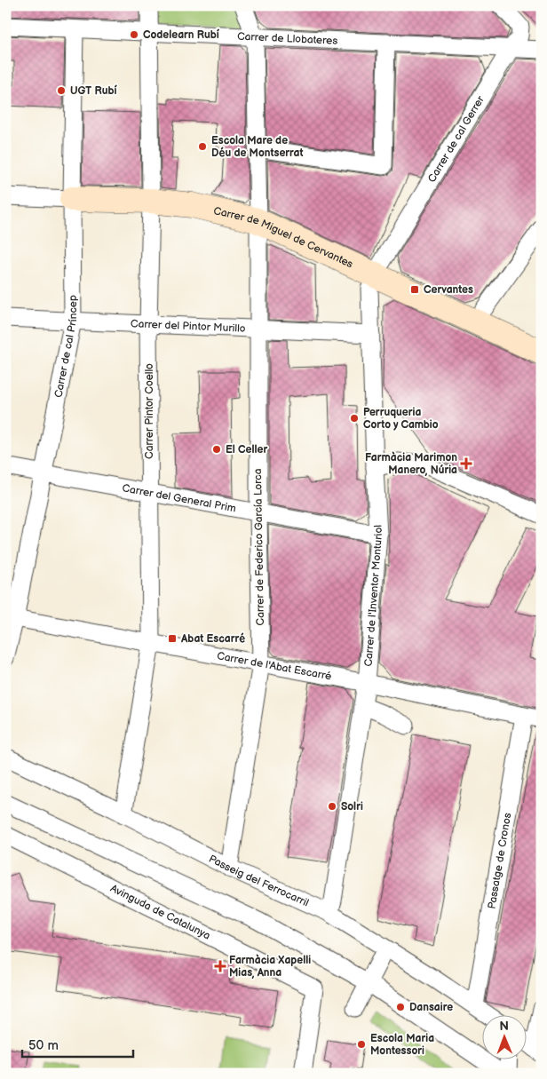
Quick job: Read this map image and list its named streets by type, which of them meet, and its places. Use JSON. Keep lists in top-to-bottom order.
{
  "streets": {
    "street": [
      "Carrer de Llobateres",
      "Carrer de cal Gerrer",
      "Carrer de Miguel de Cervantes",
      "Carrer del Pintor Murillo",
      "Carrer de cal Príncep",
      "Carrer Pintor Coello",
      "Carrer del General Prim",
      "Carrer de Federico García Lorca",
      "Carrer de l'Inventor Monturiol",
      "Carrer de l'Abat Escarré",
      "Passatge de Cronos",
      "Passeig del Ferrocarril",
      "Avinguda de Catalunya"
    ]
  },
  "crossings": [
    ["Carrer de Llobateres", "Carrer de cal Gerrer"],
    ["Carrer de Llobateres", "Carrer de cal Príncep"],
    ["Carrer de Llobateres", "Carrer Pintor Coello"],
    ["Carrer de Llobateres", "Carrer de Federico García Lorca"],
    ["Carrer de cal Gerrer", "Carrer de Miguel de Cervantes"],
    ["Carrer de cal Gerrer", "Carrer de l'Inventor Monturiol"],
    ["Carrer de Miguel de Cervantes", "Carrer de cal Príncep"],
    ["Carrer de Miguel de Cervantes", "Carrer Pintor Coello"],
    ["Carrer de Miguel de Cervantes", "Carrer de Federico García Lorca"],
    ["Carrer de Miguel de Cervantes", "Carrer de l'Inventor Monturiol"],
    ["Carrer del Pintor Murillo", "Carrer de cal Príncep"],
    ["Carrer del Pintor Murillo", "Carrer Pintor Coello"],
    ["Carrer del Pintor Murillo", "Carrer de Federico García Lorca"],
    ["Carrer del Pintor Murillo", "Carrer de l'Inventor Monturiol"],
    ["Carrer de cal Príncep", "Carrer del General Prim"],
    ["Carrer de cal Príncep", "Carrer de l'Abat Escarré"],
    ["Carrer Pintor Coello", "Carrer del General Prim"],
    ["Carrer Pintor Coello", "Carrer de l'Abat Escarré"],
    ["Carrer Pintor Coello", "Passeig del Ferrocarril"],
    ["Carrer del General Prim", "Carrer de Federico García Lorca"],
    ["Carrer del General Prim", "Carrer de l'Inventor Monturiol"],
    ["Carrer de Federico García Lorca", "Carrer de l'Abat Escarré"],
    ["Carrer de Federico García Lorca", "Passeig del Ferrocarril"],
    ["Carrer de l'Inventor Monturiol", "Carrer de l'Abat Escarré"],
    ["Carrer de l'Inventor Monturiol", "Passeig del Ferrocarril"],
    ["Carrer de l'Abat Escarré", "Passatge de Cronos"],
    ["Passatge de Cronos", "Passeig del Ferrocarril"]
  ],
  "places": {
    "other": [
      "Codelearn Rubí",
      "UGT Rubí",
      "Escola Mare de Déu de Montserrat",
      "Perruqueria Corto y Cambio",
      "El Celler",
      "Solri",
      "Dansaire",
      "Escola Maria Montessori"
    ],
    "transit": ["Cervantes", "Abat Escarré"],
    "health": ["Farmàcia Marimon Manero, Núria", "Farmàcia Xapelli Mias, Anna"]
  },
  "scale_bar": "50 m",
  "north": "top"
}
